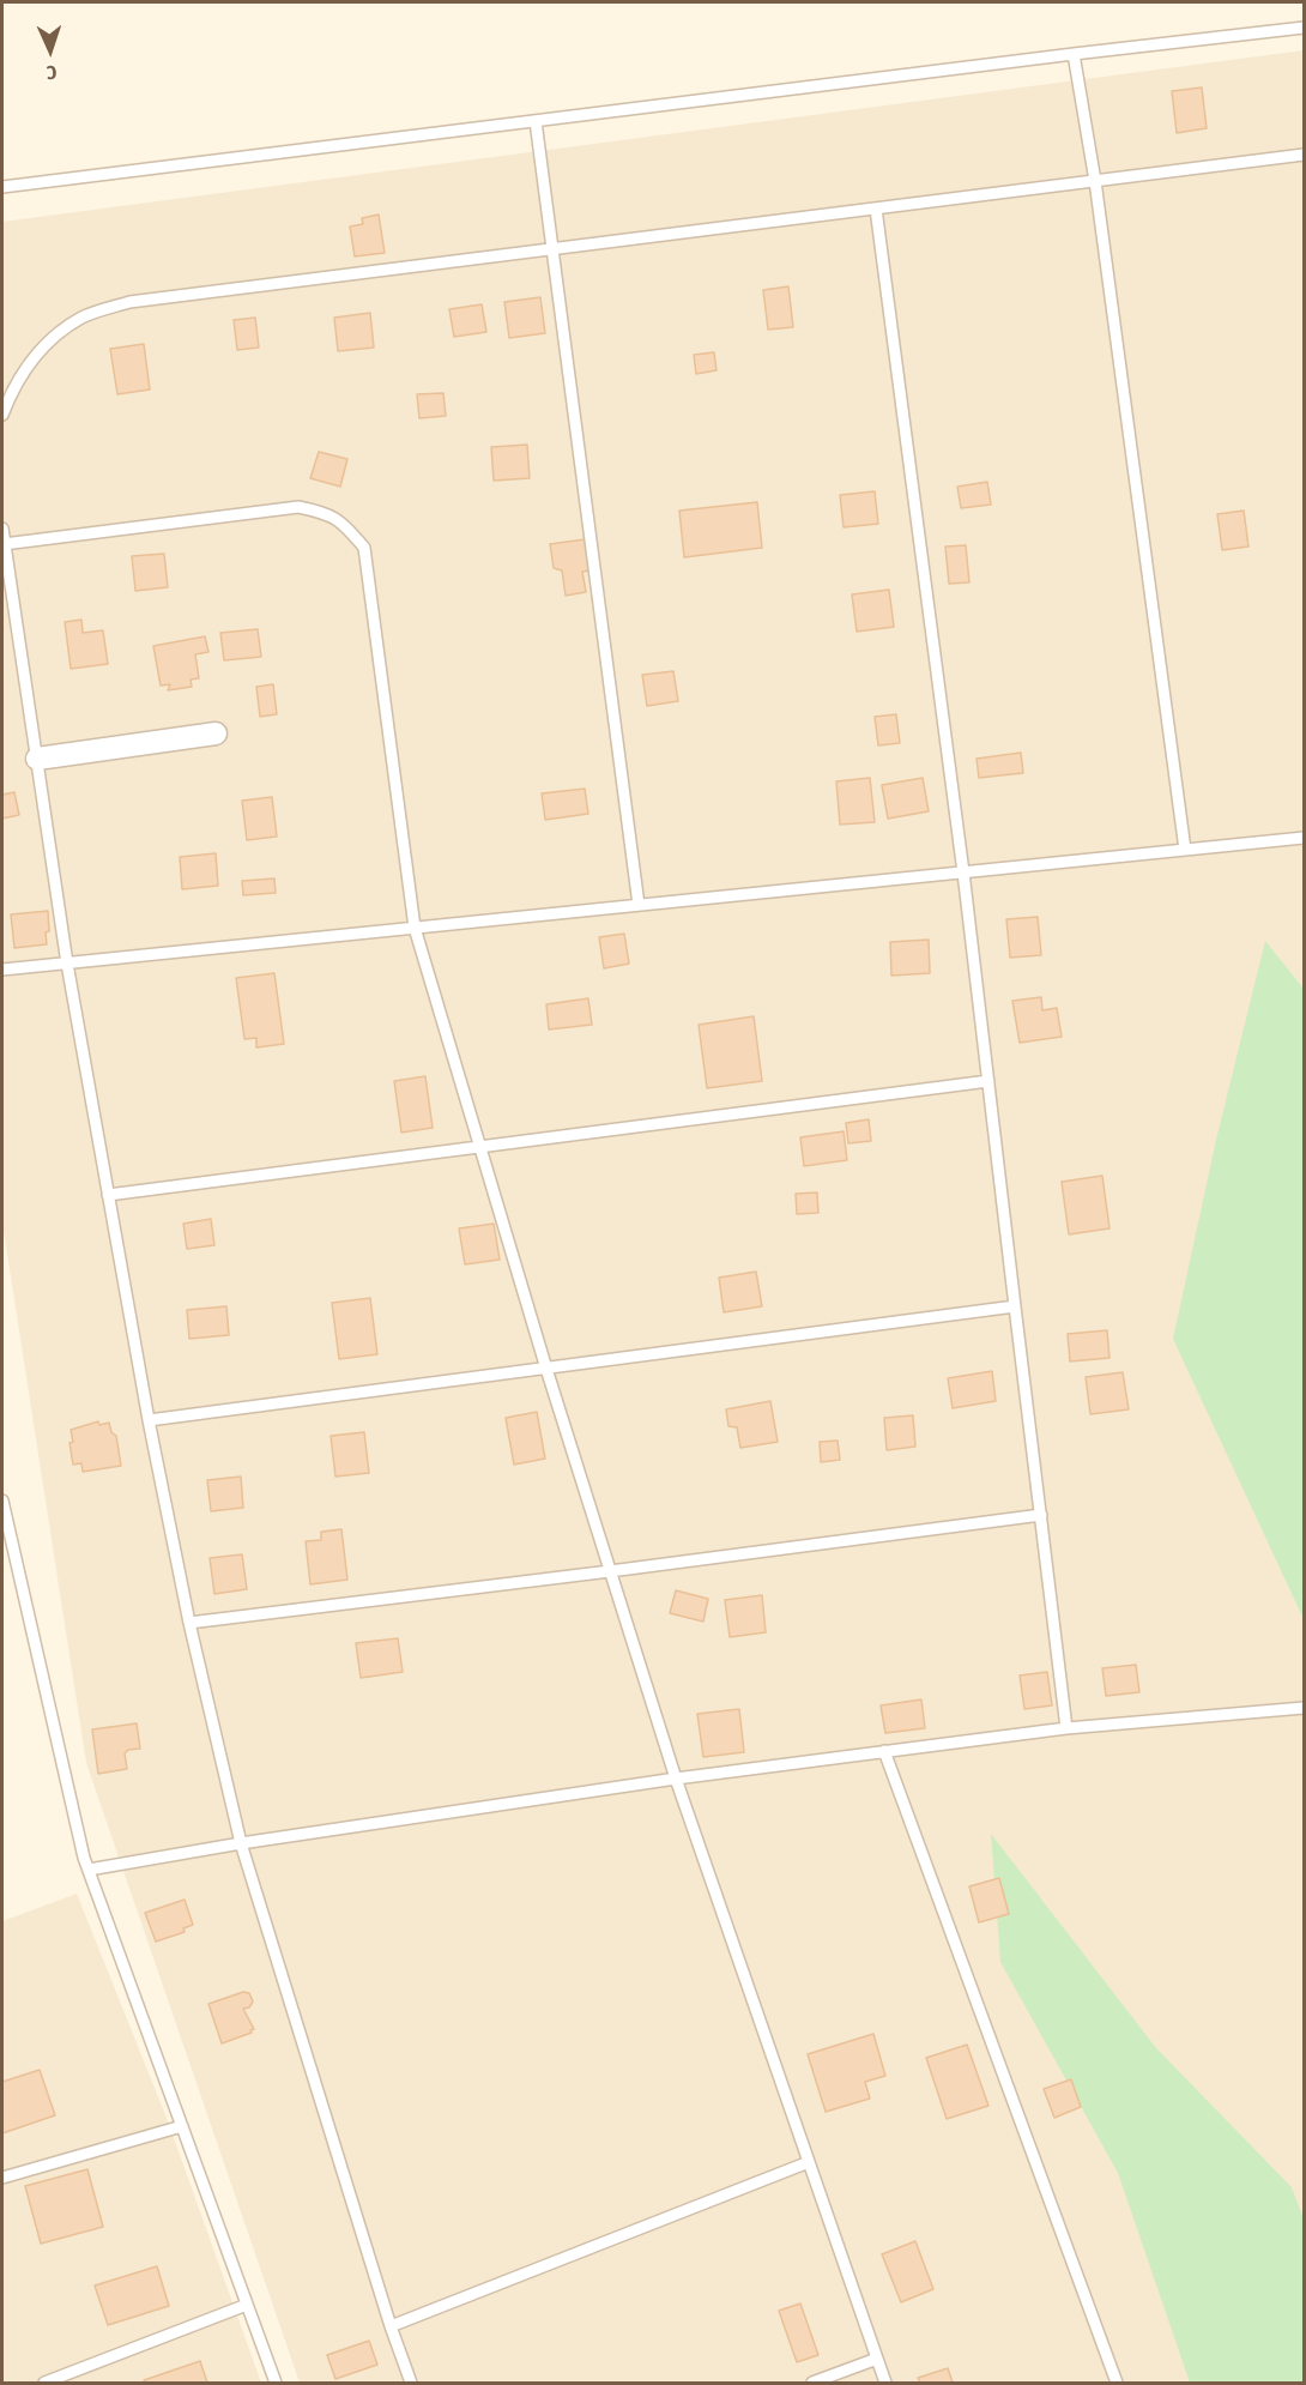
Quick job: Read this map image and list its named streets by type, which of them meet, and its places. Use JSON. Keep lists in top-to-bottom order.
{
  "north": "bottom"
}
